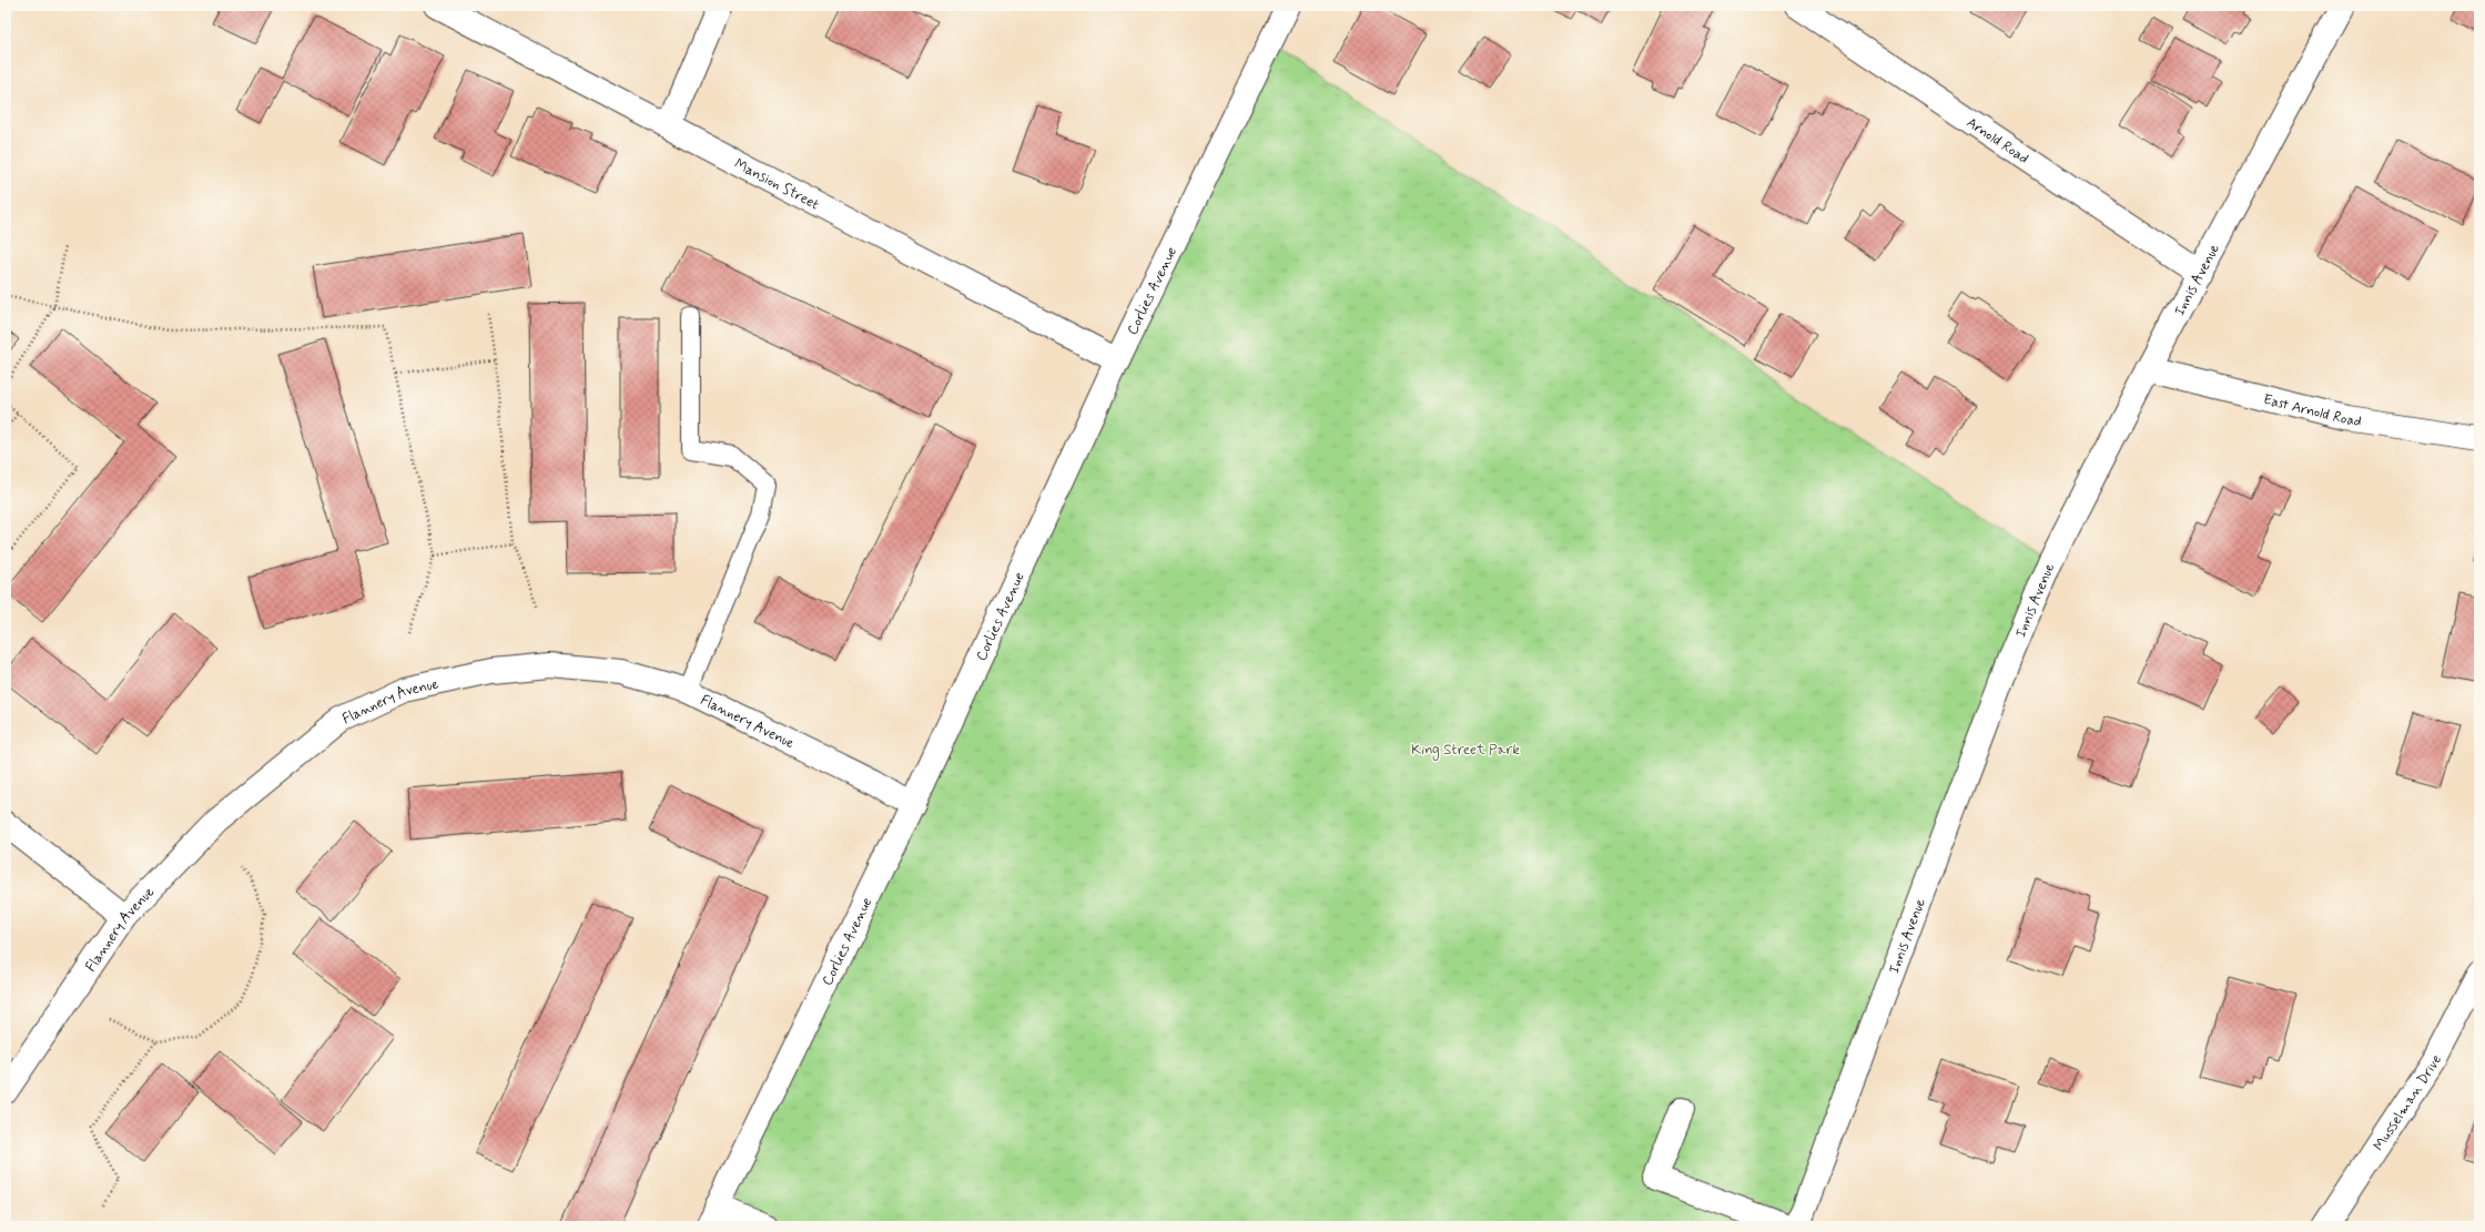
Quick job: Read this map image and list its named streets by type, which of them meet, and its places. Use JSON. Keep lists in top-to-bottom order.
{
  "streets": {
    "street": [
      "Arnold Road",
      "Mansion Street",
      "Innis Avenue",
      "Corlies Avenue",
      "East Arnold Road",
      "Flannery Avenue",
      "Musselman Drive"
    ]
  },
  "crossings": [
    ["Arnold Road", "Innis Avenue"],
    ["Mansion Street", "Corlies Avenue"],
    ["Innis Avenue", "East Arnold Road"],
    ["Corlies Avenue", "Flannery Avenue"]
  ],
  "parks": ["King Street Park"]
}
